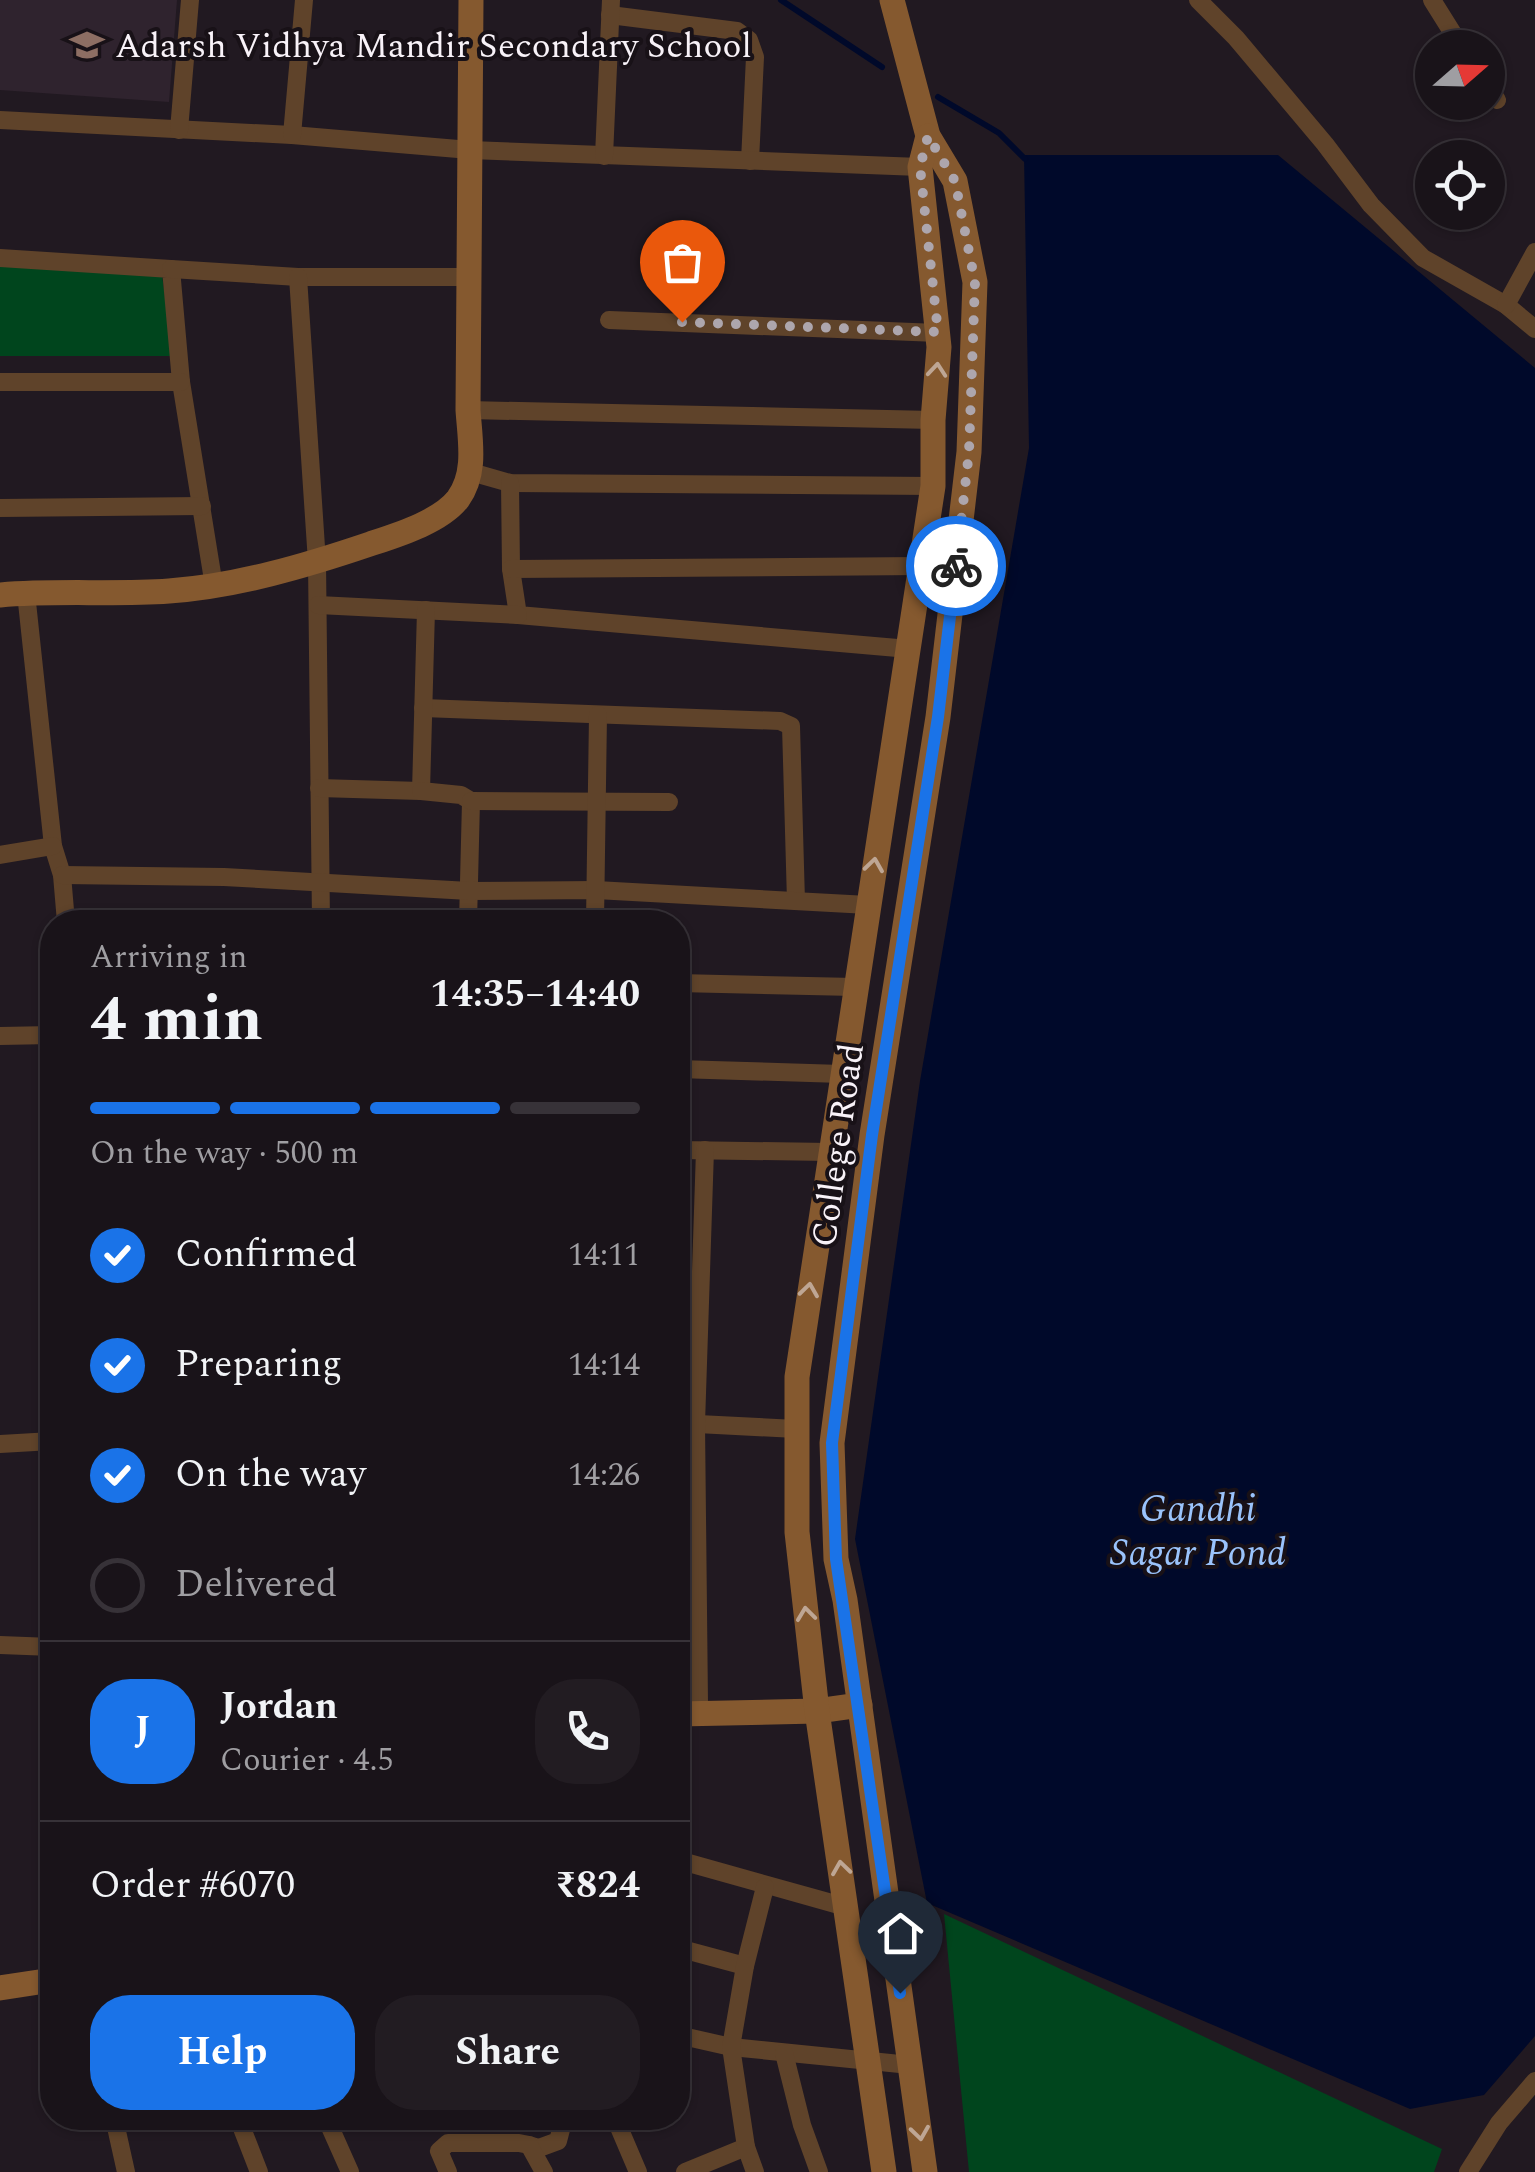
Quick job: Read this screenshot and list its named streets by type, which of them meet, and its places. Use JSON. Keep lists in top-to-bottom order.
{
  "streets": {
    "main road": ["College Road"]
  },
  "water": ["Gandhi Sagar Pond"],
  "places": {
    "school or university": ["Adarsh Vidhya Mandir Secondary School"]
  },
  "north": "right",
  "page": {
    "heading": ["4 min", "Arriving in", "14:35–14:40"],
    "panel": [
      "Jordan",
      "Courier · 4.5",
      "Order #6070",
      "₹824"
    ],
    "bar": "On the way · 500 m",
    "list": [
      ["Confirmed", "14:11"],
      ["Preparing", "14:14"],
      ["On the way", "14:26"],
      "Delivered"
    ],
    "round": "J",
    "buttons": ["Help", "Share"]
  }
}
